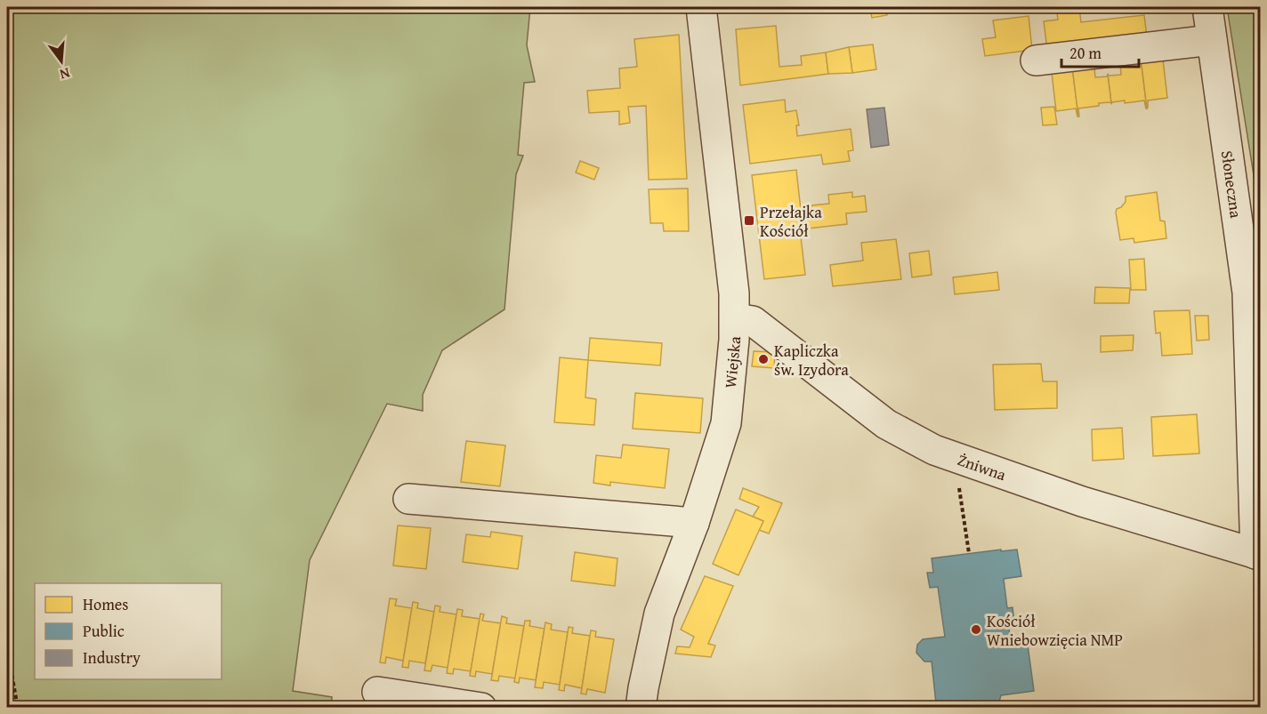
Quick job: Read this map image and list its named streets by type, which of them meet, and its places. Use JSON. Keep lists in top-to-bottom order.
{
  "streets": {
    "street": ["Słoneczna", "Wiejska", "Żniwna"]
  },
  "crossings": [
    ["Słoneczna", "Żniwna"],
    ["Wiejska", "Żniwna"]
  ],
  "places": {
    "transit": ["Przełajka Kościół"],
    "other": ["Kapliczka św. Izydora", "Kościół Wniebowzięcia NMP"]
  },
  "legend": ["Homes", "Public", "Industry"],
  "scale_bar": "20 m",
  "north": "bottom"
}
